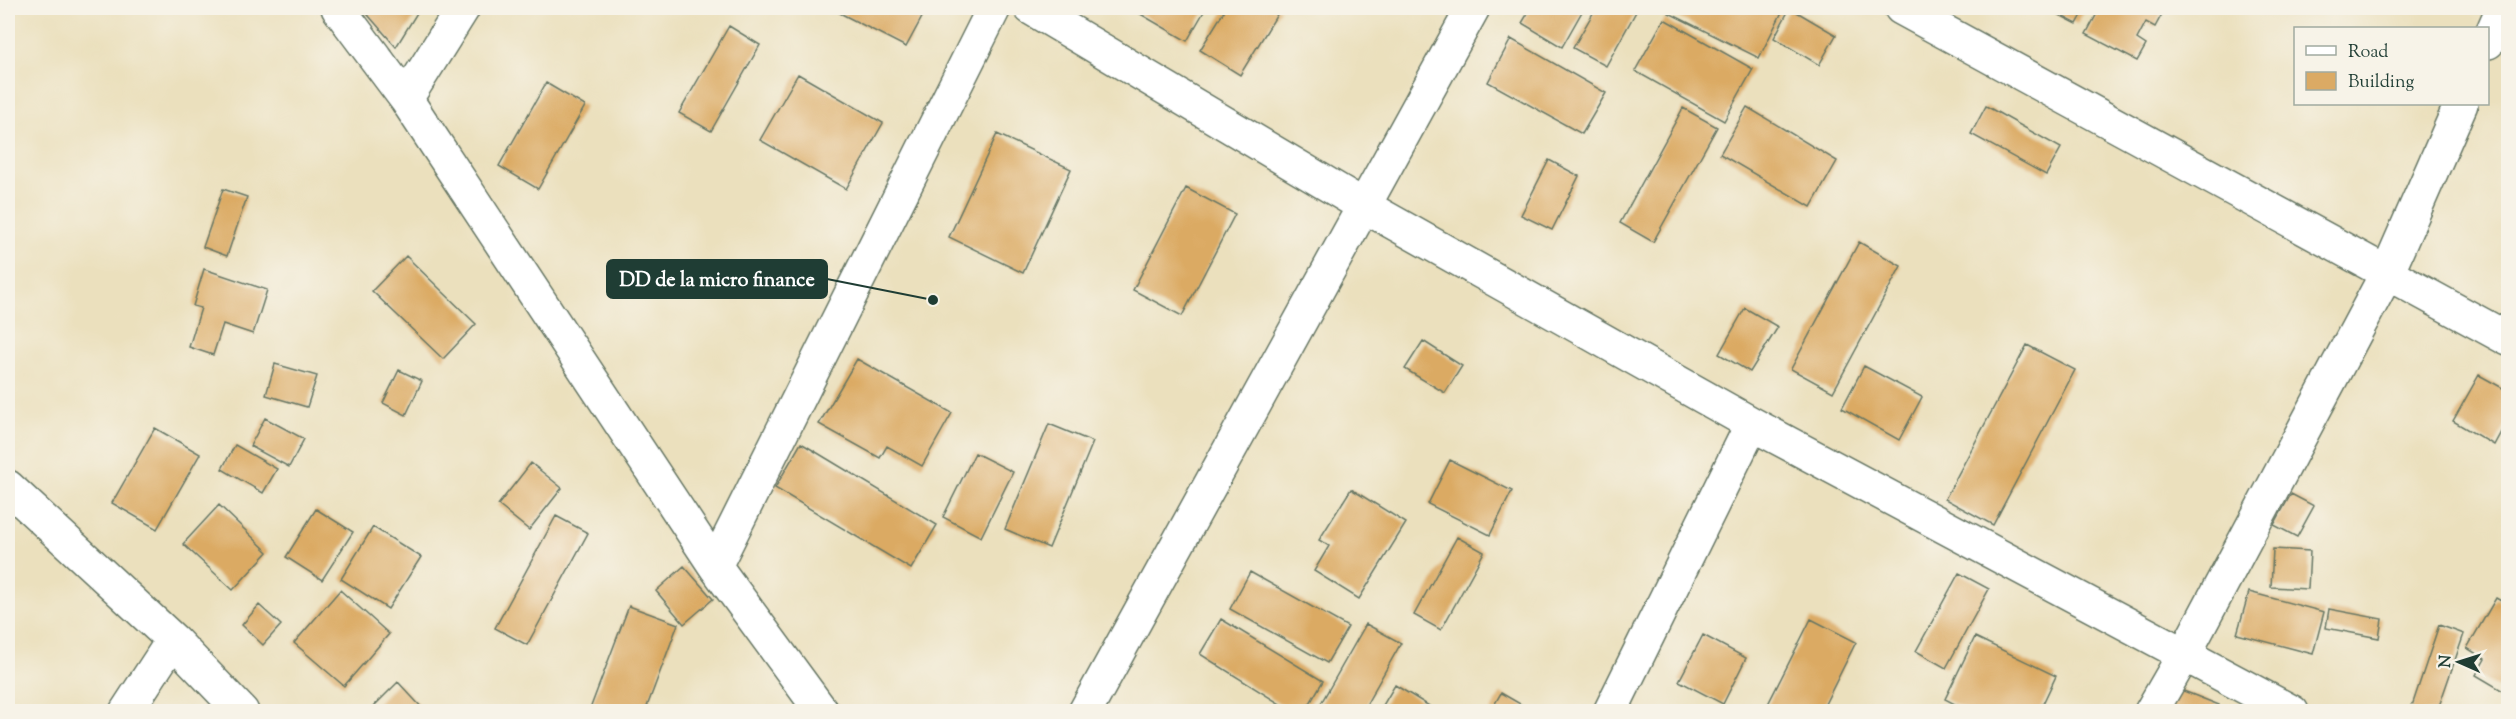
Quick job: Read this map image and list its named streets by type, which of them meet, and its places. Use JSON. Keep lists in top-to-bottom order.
{
  "places": ["DD de la micro finance"],
  "legend": ["Road", "Building"],
  "north": "left"
}
